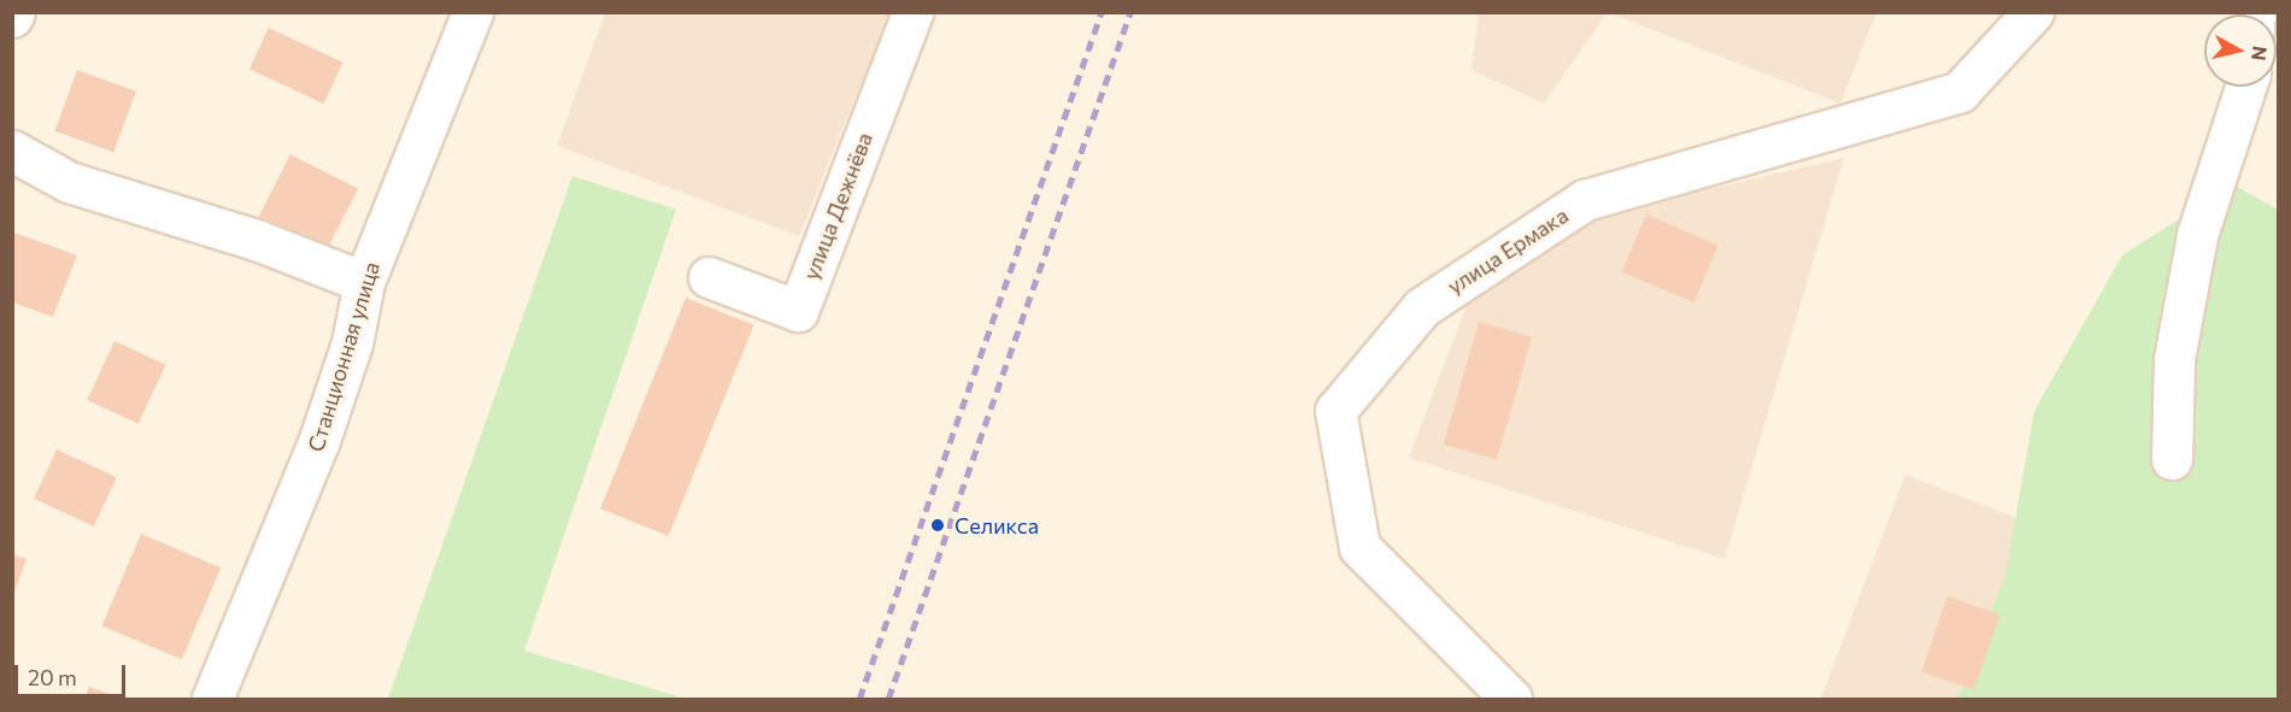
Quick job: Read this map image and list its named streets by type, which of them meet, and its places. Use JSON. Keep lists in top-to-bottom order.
{
  "streets": {
    "street": ["улица Дежнёва", "улица Ермака", "Станционная улица"]
  },
  "places": ["Селикса"],
  "scale_bar": "20 m",
  "north": "right"
}
